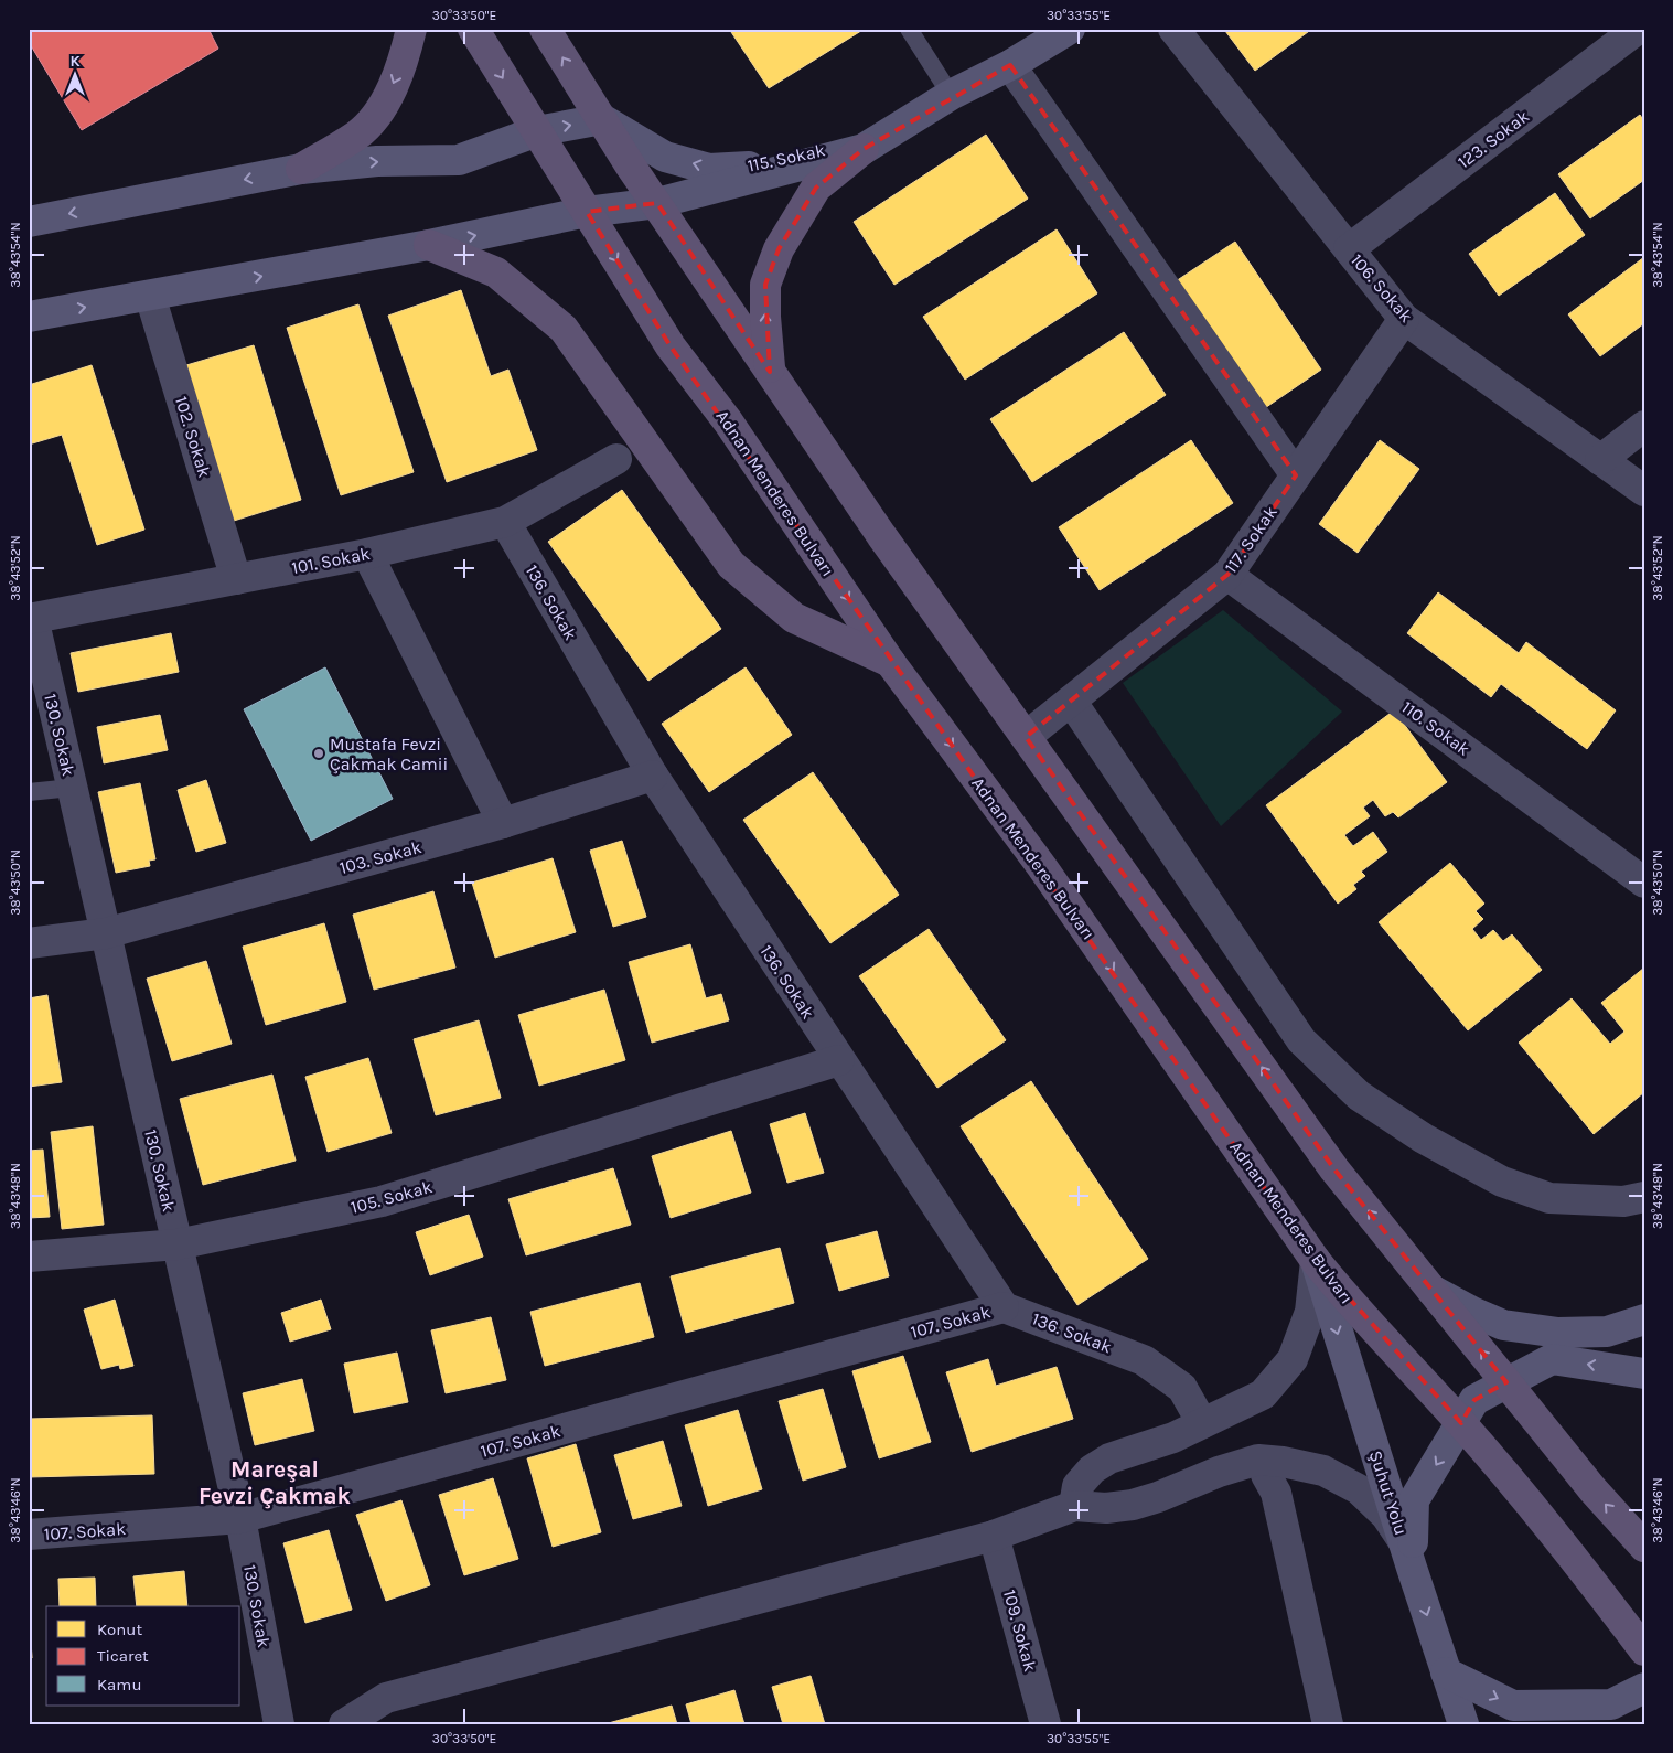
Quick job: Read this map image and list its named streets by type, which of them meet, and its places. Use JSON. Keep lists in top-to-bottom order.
{
  "streets": {
    "main road": ["115. Sokak", "Adnan Menderes Bulvarı", "Şuhut Yolu"],
    "street": [
      "123. Sokak",
      "106. Sokak",
      "102. Sokak",
      "117. Sokak",
      "101. Sokak",
      "136. Sokak",
      "110. Sokak",
      "130. Sokak",
      "103. Sokak",
      "105. Sokak",
      "107. Sokak",
      "109. Sokak"
    ]
  },
  "crossings": [
    ["123. Sokak", "106. Sokak"],
    ["106. Sokak", "117. Sokak"],
    ["102. Sokak", "101. Sokak"],
    ["Adnan Menderes Bulvarı", "Şuhut Yolu"],
    ["117. Sokak", "110. Sokak"],
    ["101. Sokak", "136. Sokak"],
    ["101. Sokak", "130. Sokak"],
    ["136. Sokak", "103. Sokak"],
    ["136. Sokak", "105. Sokak"],
    ["136. Sokak", "107. Sokak"],
    ["130. Sokak", "103. Sokak"],
    ["130. Sokak", "105. Sokak"],
    ["130. Sokak", "107. Sokak"]
  ],
  "districts": ["Mareşal Fevzi Çakmak"],
  "places": ["Mustafa Fevzi Çakmak Camii"],
  "legend": ["Konut", "Ticaret", "Kamu"],
  "north": "top",
  "coordinates": [
    "30°33'50\"E",
    "30°33'55\"E",
    "38°43'54\"N",
    "38°43'52\"N",
    "38°43'50\"N",
    "38°43'48\"N",
    "38°43'46\"N"
  ]
}
